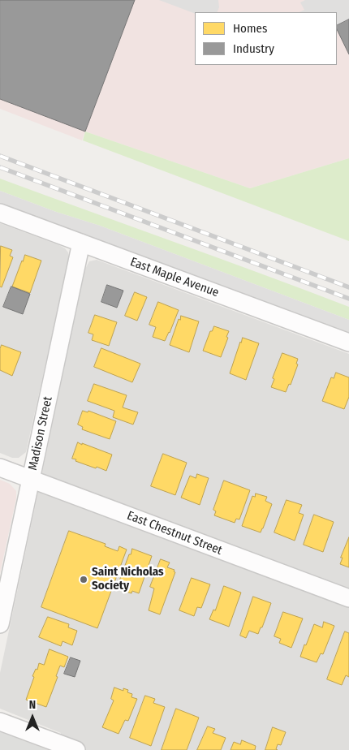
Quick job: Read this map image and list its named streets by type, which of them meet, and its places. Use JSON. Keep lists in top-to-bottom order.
{
  "streets": {
    "street": ["East Maple Avenue", "Madison Street", "East Chestnut Street"]
  },
  "crossings": [
    ["East Maple Avenue", "Madison Street"],
    ["Madison Street", "East Chestnut Street"]
  ],
  "places": ["Saint Nicholas Society"],
  "legend": ["Homes", "Industry"],
  "north": "top"
}
